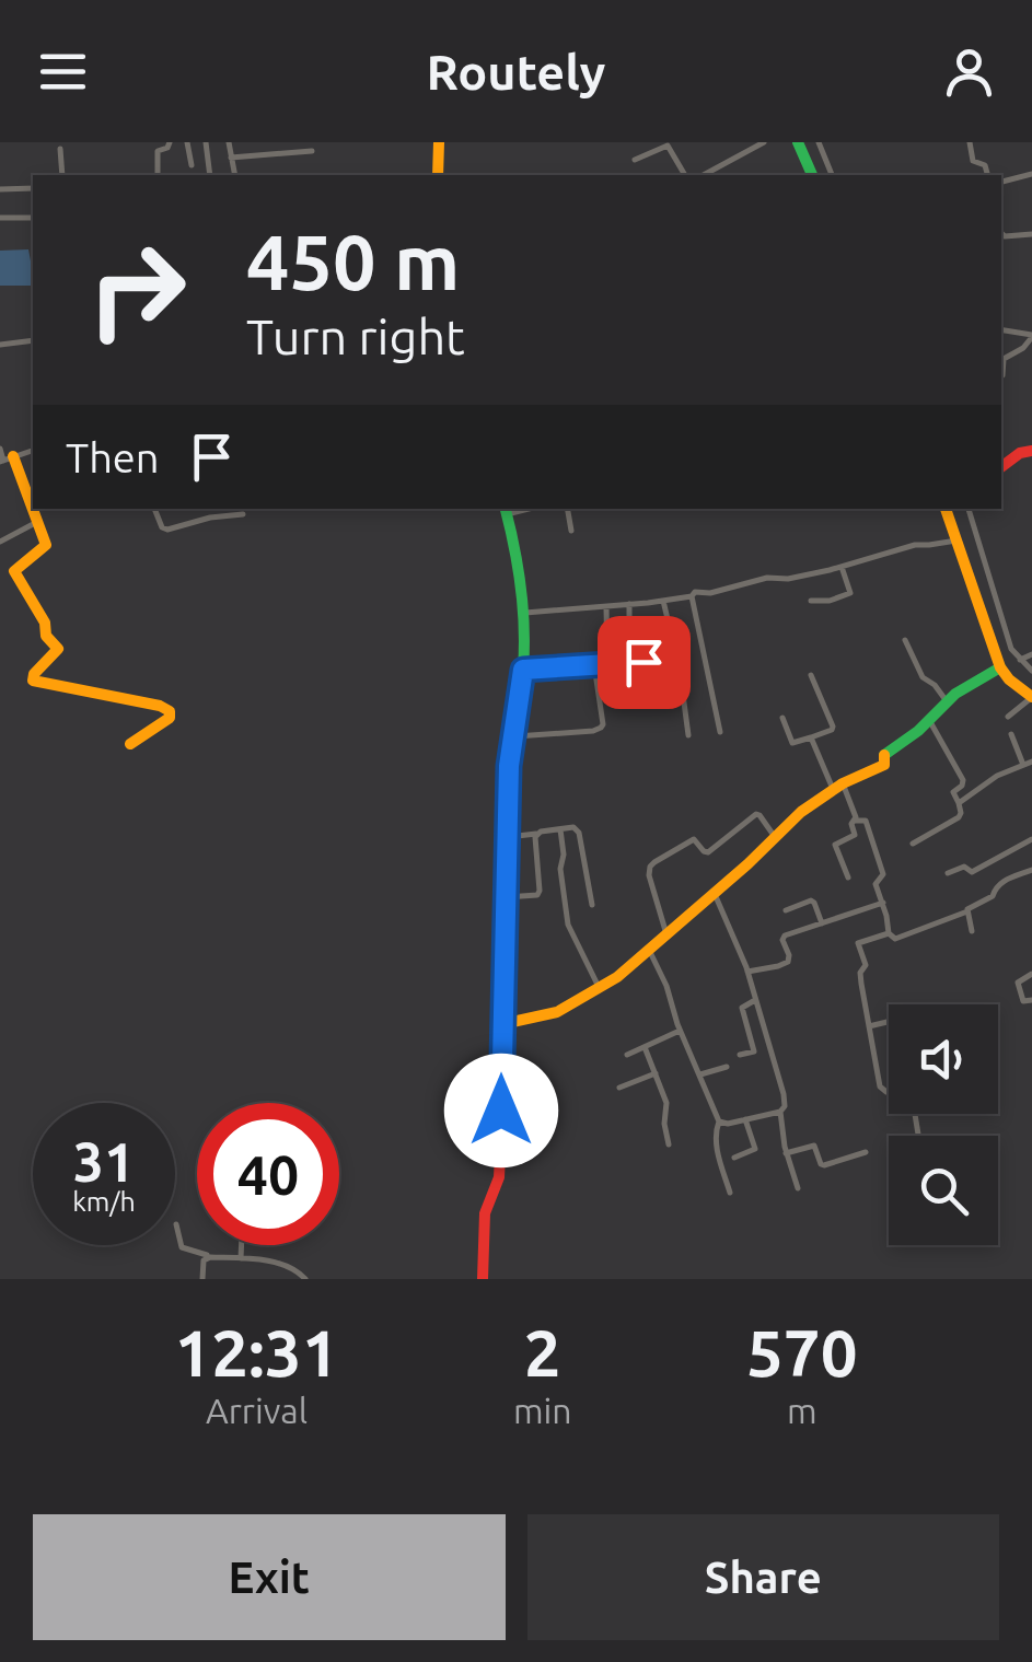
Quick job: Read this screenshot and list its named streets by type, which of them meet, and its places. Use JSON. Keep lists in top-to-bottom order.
{
  "page": {
    "header": "Routely",
    "turn": ["450 m", "Turn right"],
    "then": "Then",
    "speed": "31 km/h",
    "limit": "40",
    "eta": [
      "12:31",
      "Arrival",
      "2",
      "min",
      "570",
      "m"
    ],
    "buttons": ["Exit", "Share"]
  }
}
